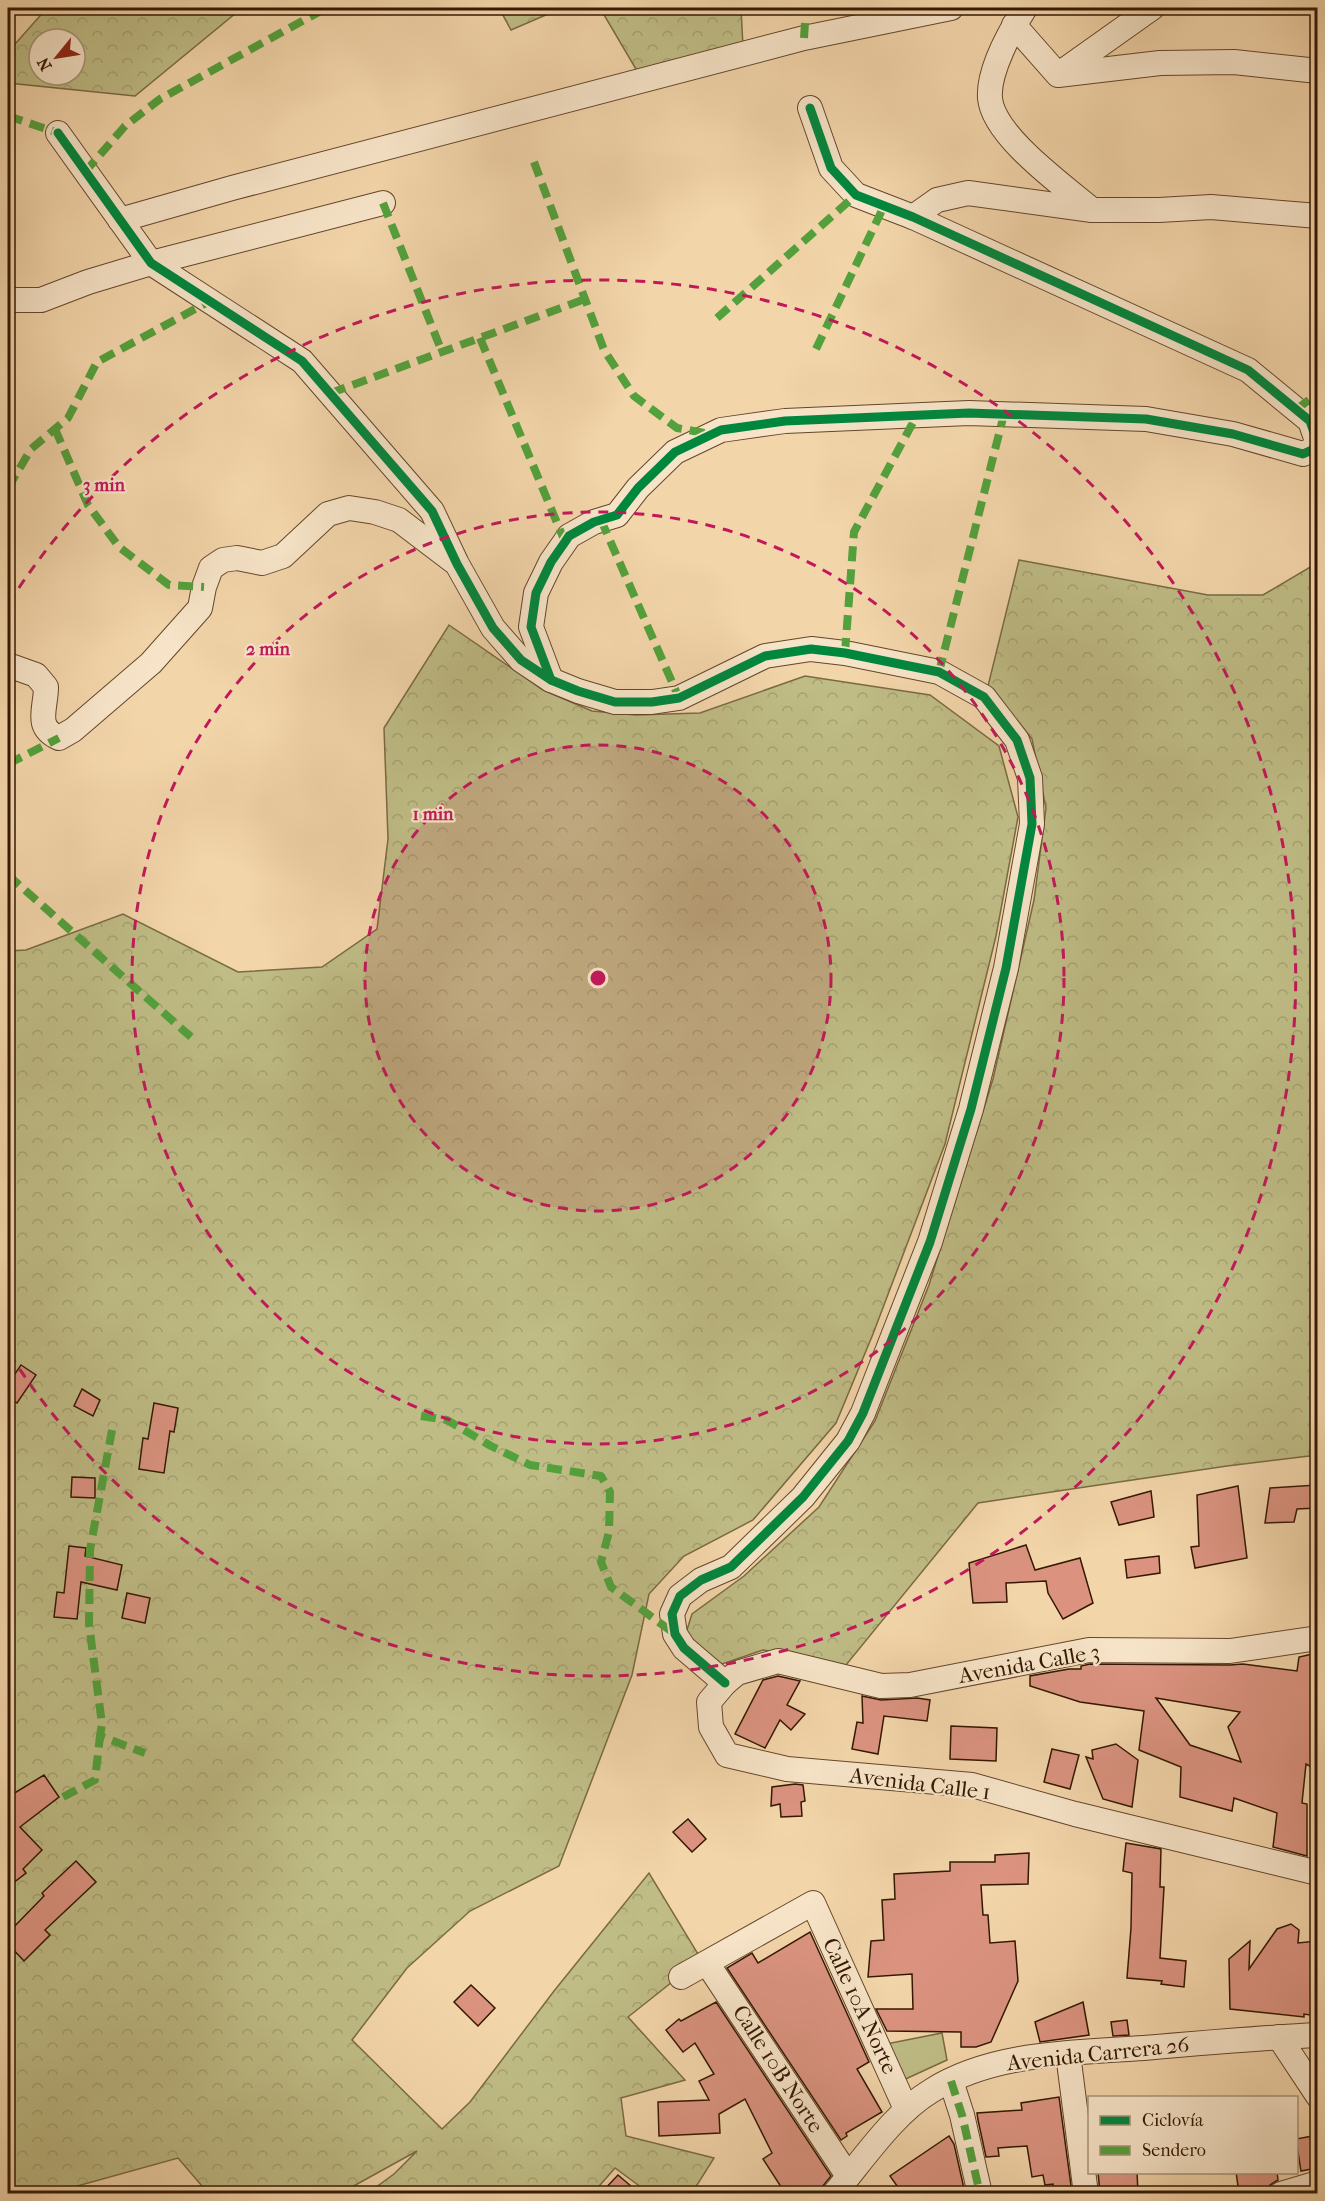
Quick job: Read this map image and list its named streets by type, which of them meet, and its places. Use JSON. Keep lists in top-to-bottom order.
{
  "streets": {
    "street": [
      "Avenida Calle 3",
      "Avenida Calle 1",
      "Calle 10A Norte",
      "Avenida Carrera 26",
      "Calle 10B Norte"
    ]
  },
  "crossings": [
    ["Avenida Calle 3", "Avenida Calle 1"],
    ["Calle 10A Norte", "Avenida Carrera 26"],
    ["Calle 10A Norte", "Calle 10B Norte"],
    ["Avenida Carrera 26", "Calle 10B Norte"]
  ],
  "legend": ["Ciclovía", "Sendero"],
  "north": "bottom left",
  "rings": ["3 min", "2 min", "1 min"]
}
